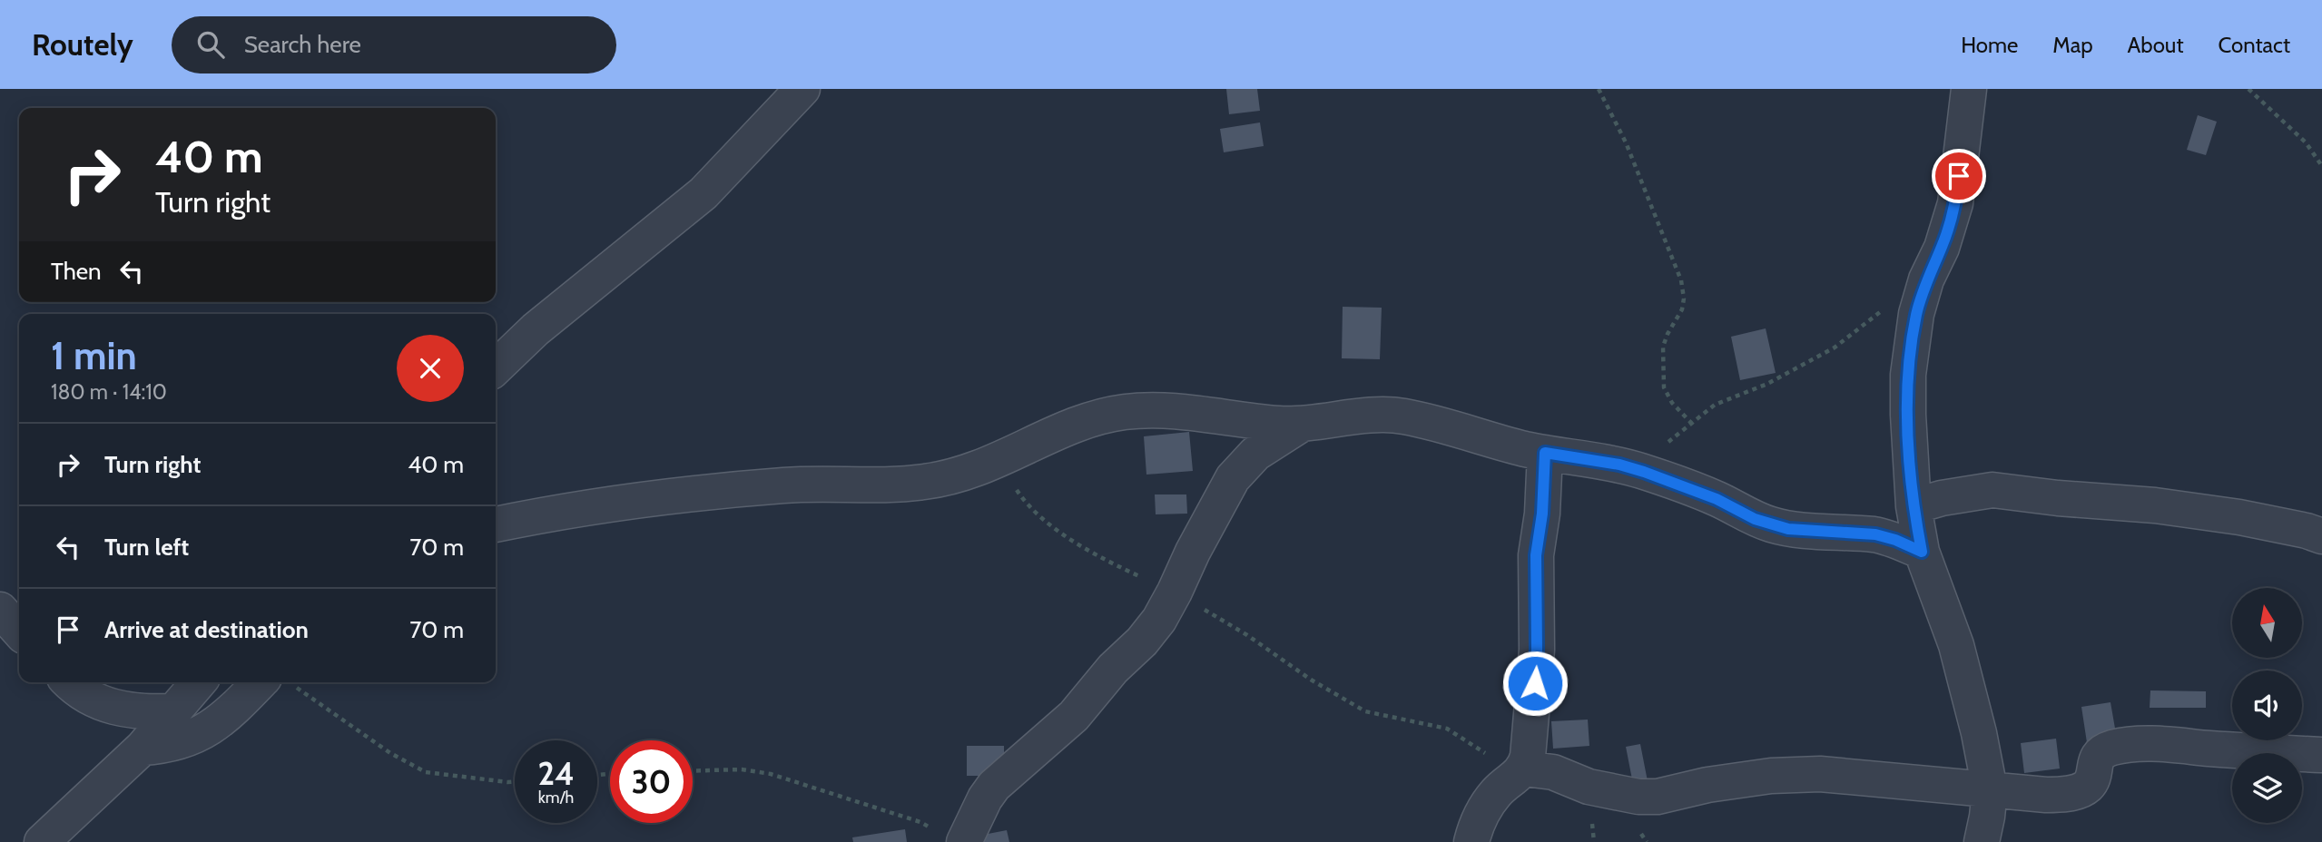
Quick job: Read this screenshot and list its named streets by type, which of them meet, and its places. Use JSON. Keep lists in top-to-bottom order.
{
  "north": "top",
  "page": {
    "header": "Routely",
    "search": "Search here",
    "nav": [
      "Home",
      "Map",
      "About",
      "Contact"
    ],
    "turn": ["40 m", "Turn right"],
    "then": "Then",
    "heading": ["1 min", "180 m · 14:10"],
    "list": [
      {
        "name": "Turn right",
        "value": "40 m"
      },
      {
        "name": "Turn left",
        "value": "70 m"
      },
      {
        "name": "Arrive at destination",
        "value": "70 m"
      }
    ],
    "speed": "24 km/h",
    "limit": "30"
  }
}
